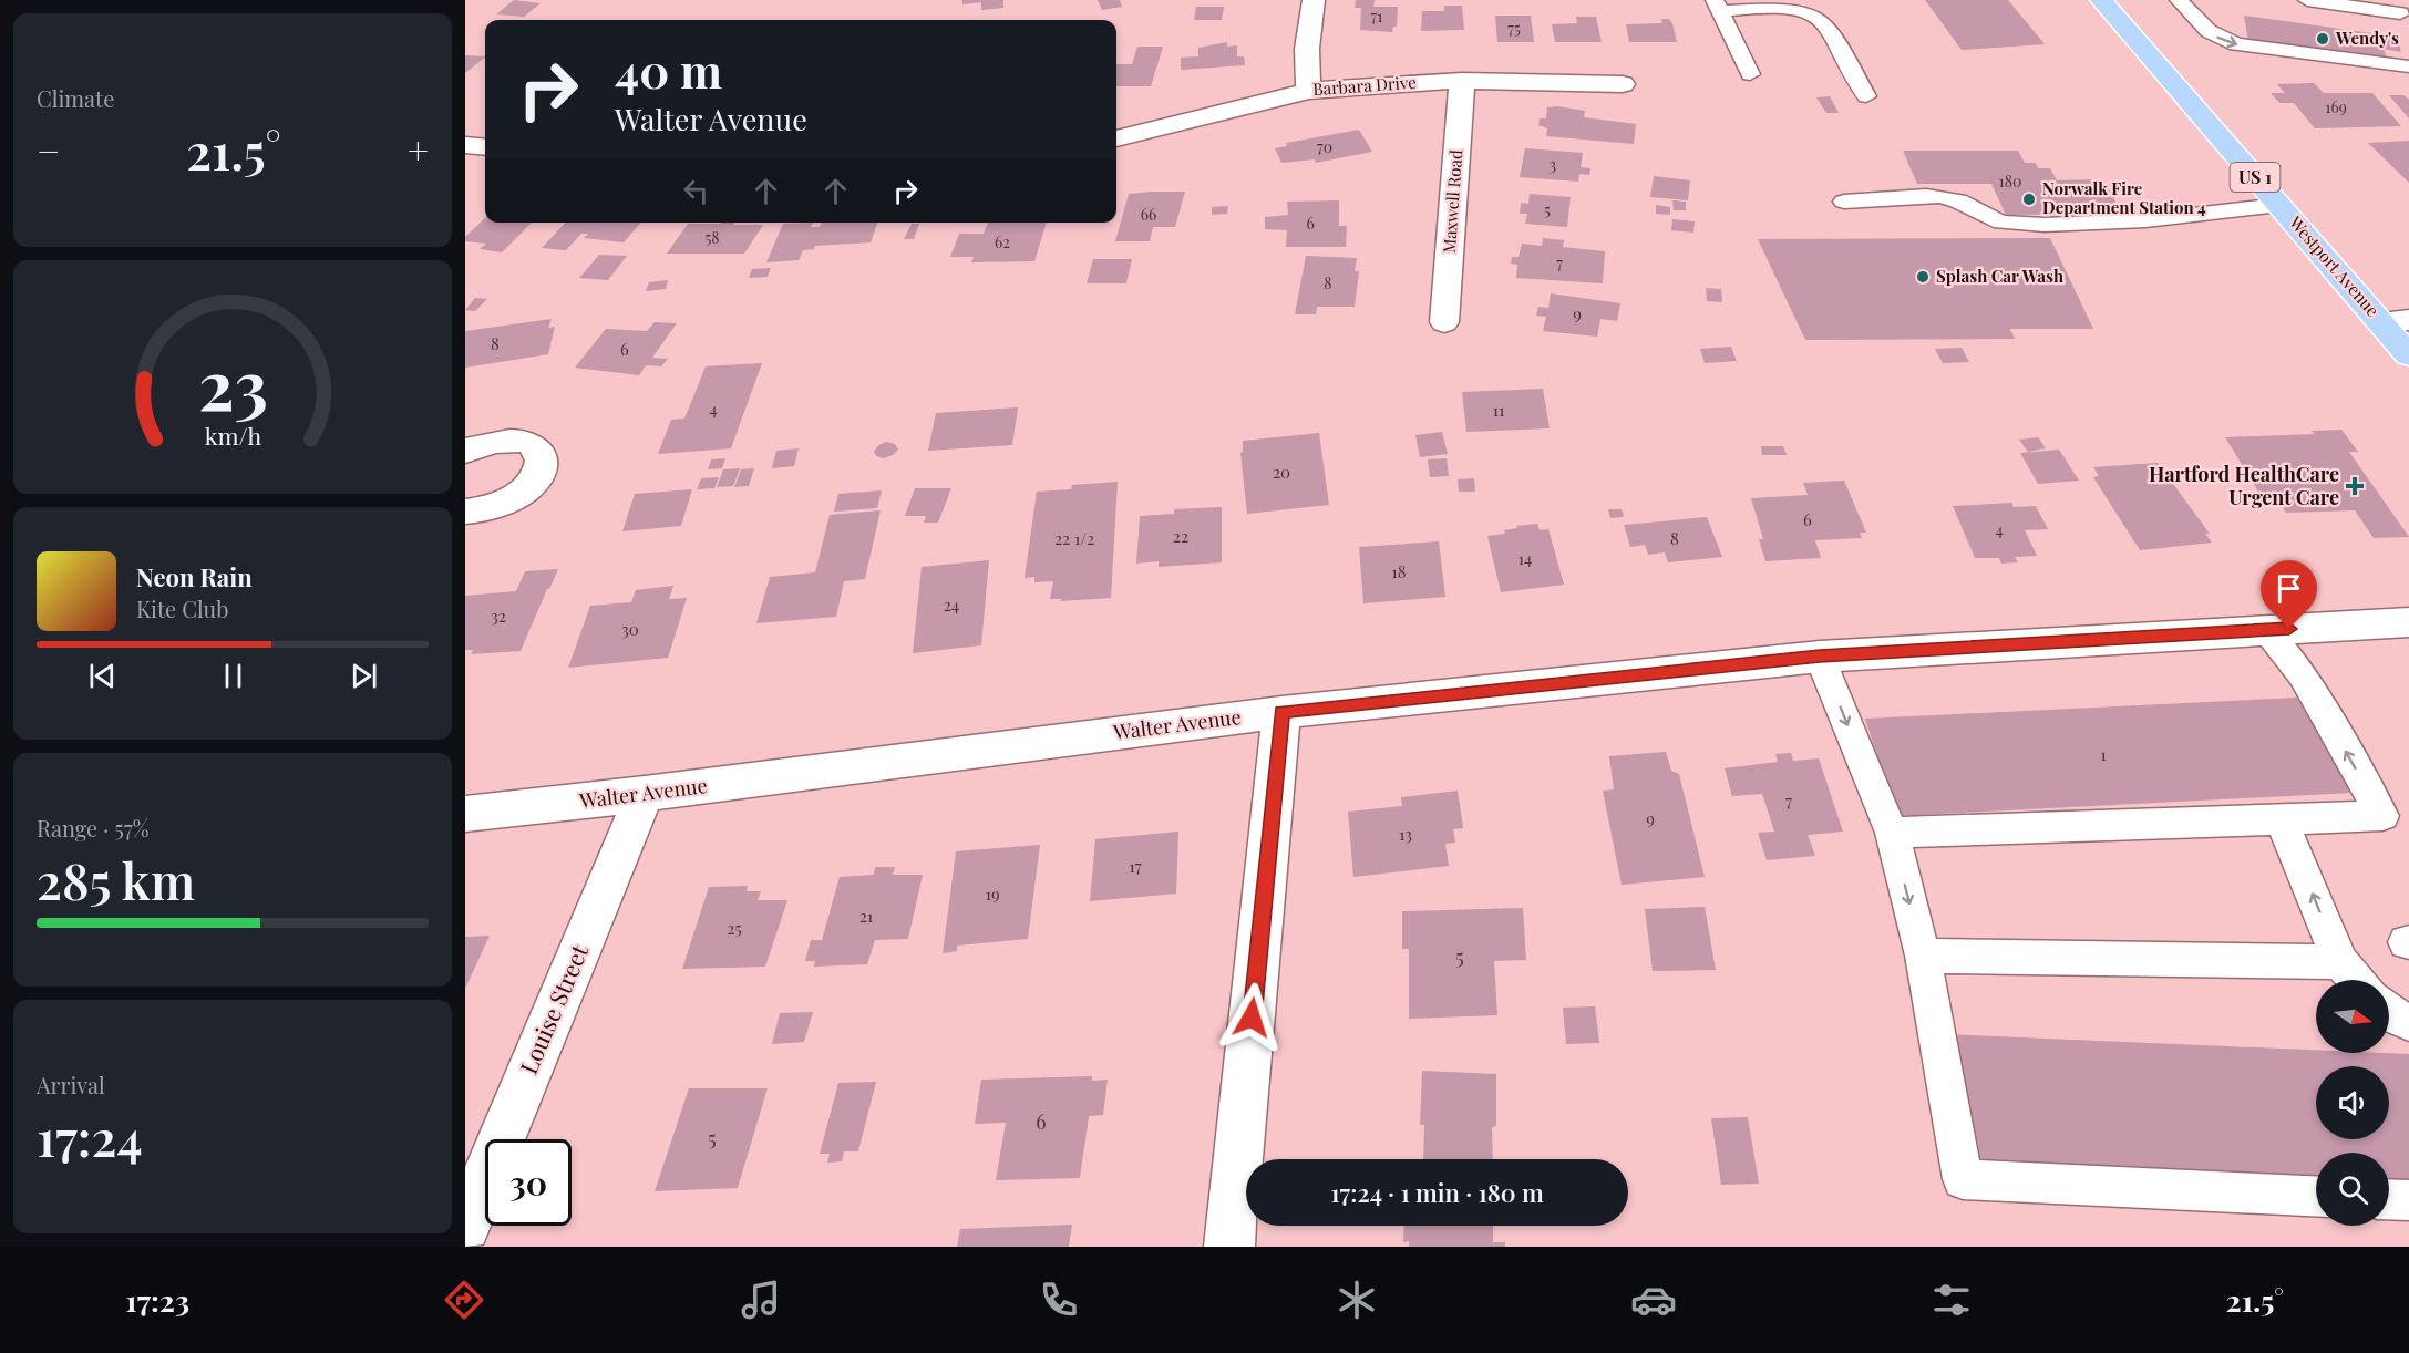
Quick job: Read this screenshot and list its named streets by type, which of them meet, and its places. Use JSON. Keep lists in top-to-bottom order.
{
  "streets": {
    "main road": ["US 1", "Westport Avenue"],
    "street": [
      "Barbara Drive",
      "Maxwell Road",
      "Walter Avenue",
      "Louise Street"
    ]
  },
  "crossings": [
    ["Barbara Drive", "Maxwell Road"],
    ["Walter Avenue", "Louise Street"]
  ],
  "places": {
    "other": ["Wendy's", "Norwalk Fire Department Station 4", "Splash Car Wash"],
    "health": ["Hartford HealthCare Urgent Care"]
  },
  "house_numbers": [
    "71",
    "75",
    "169",
    "70",
    "3",
    "180",
    "5",
    "66",
    "6",
    "58",
    "62",
    "7",
    "8",
    "9",
    "8",
    "6",
    "4",
    "11",
    "20",
    "6",
    "4",
    "22",
    "22 1/2",
    "8",
    "14",
    "18",
    "24",
    "32",
    "30",
    "1",
    "7",
    "9",
    "13",
    "17",
    "19",
    "21",
    "25",
    "5",
    "6",
    "5"
  ],
  "north": "right",
  "page": {
    "tile": [
      "Climate",
      ["Range · 57%", "285 km"],
      ["Arrival", "17:24"]
    ],
    "turn": ["40 m", "Walter Avenue"],
    "heat": ["−", "21.5°", "+"],
    "song": ["Neon Rain", "Kite Club"],
    "limit": "30",
    "trip": "17:24 · 1 min · 180 m",
    "tabs": ["17:23", "21.5°"],
    "gauge": ["23", "km/h"]
  }
}
